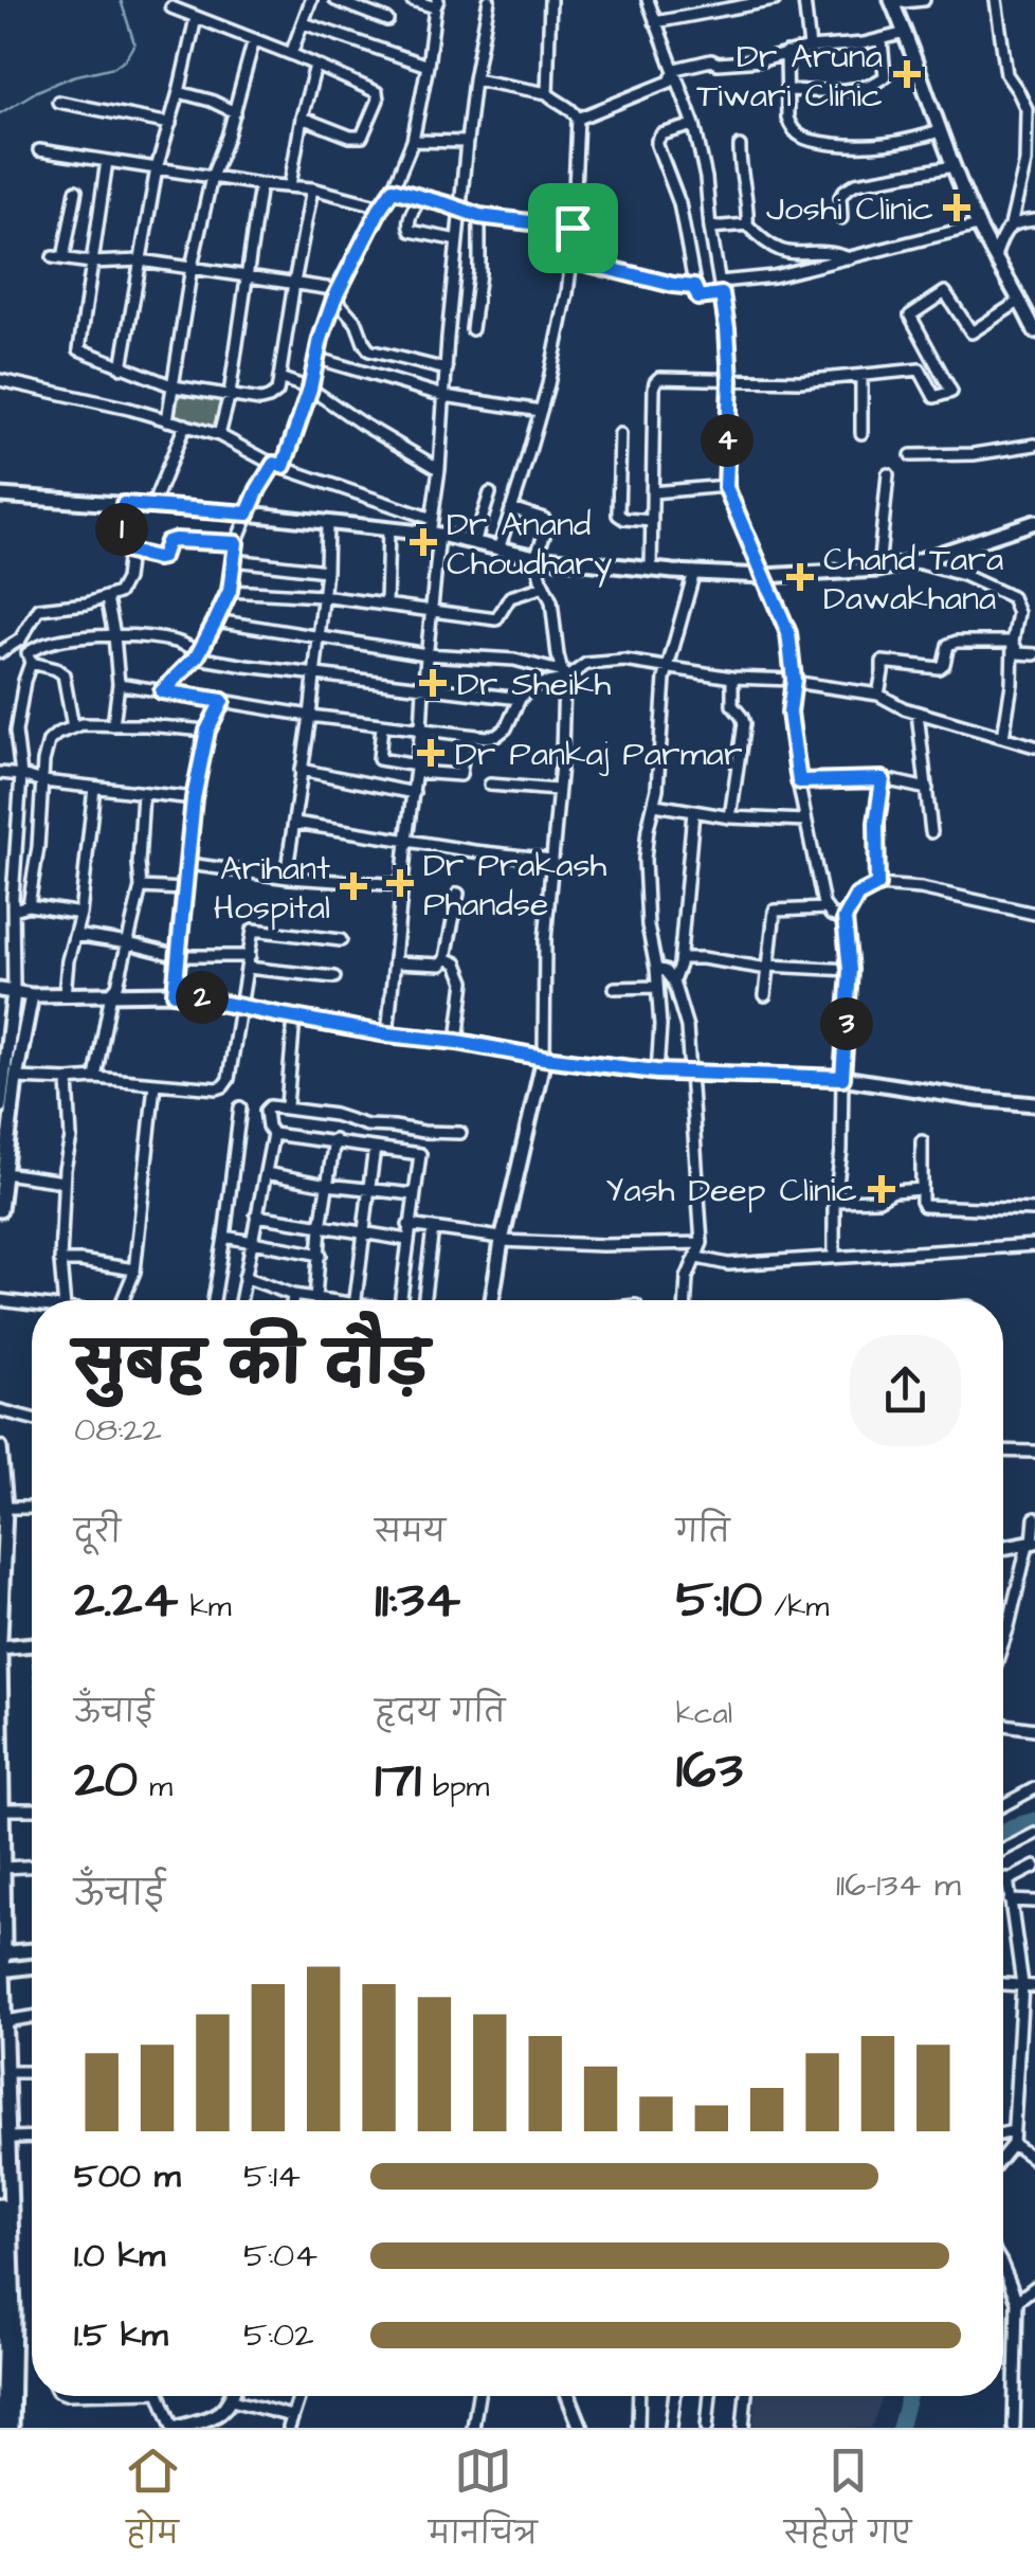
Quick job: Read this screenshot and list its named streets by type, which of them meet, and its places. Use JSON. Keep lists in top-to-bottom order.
{
  "places": {
    "health": [
      "Dr Aruna Tiwari Clinic",
      "Joshi Clinic",
      "Dr Anand Choudhary",
      "Chand Tara Dawakhana",
      "Dr Sheikh",
      "Dr Pankaj Parmar",
      "Dr Prakash Phandse",
      "Arihant Hospital",
      "Yash Deep Clinic"
    ]
  },
  "page": {
    "pins": [
      "4",
      "1",
      "2",
      "3"
    ],
    "heading": ["सुबह की दौड़", "08:22"],
    "stats": [
      ["दूरी", "2.24 km"],
      ["समय", "11:34"],
      ["गति", "5:10 /km"],
      ["ऊँचाई", "20 m"],
      ["हृदय गति", "171 bpm"],
      ["kcal", "163"]
    ],
    "chart": ["ऊँचाई", "116–134 m"],
    "list": [
      {
        "name": "500 m",
        "note": "5:14"
      },
      {
        "name": "1.0 km",
        "note": "5:04"
      },
      {
        "name": "1.5 km",
        "note": "5:02"
      }
    ],
    "tabs": ["होम", "मानचित्र", "सहेजे गए"]
  }
}
